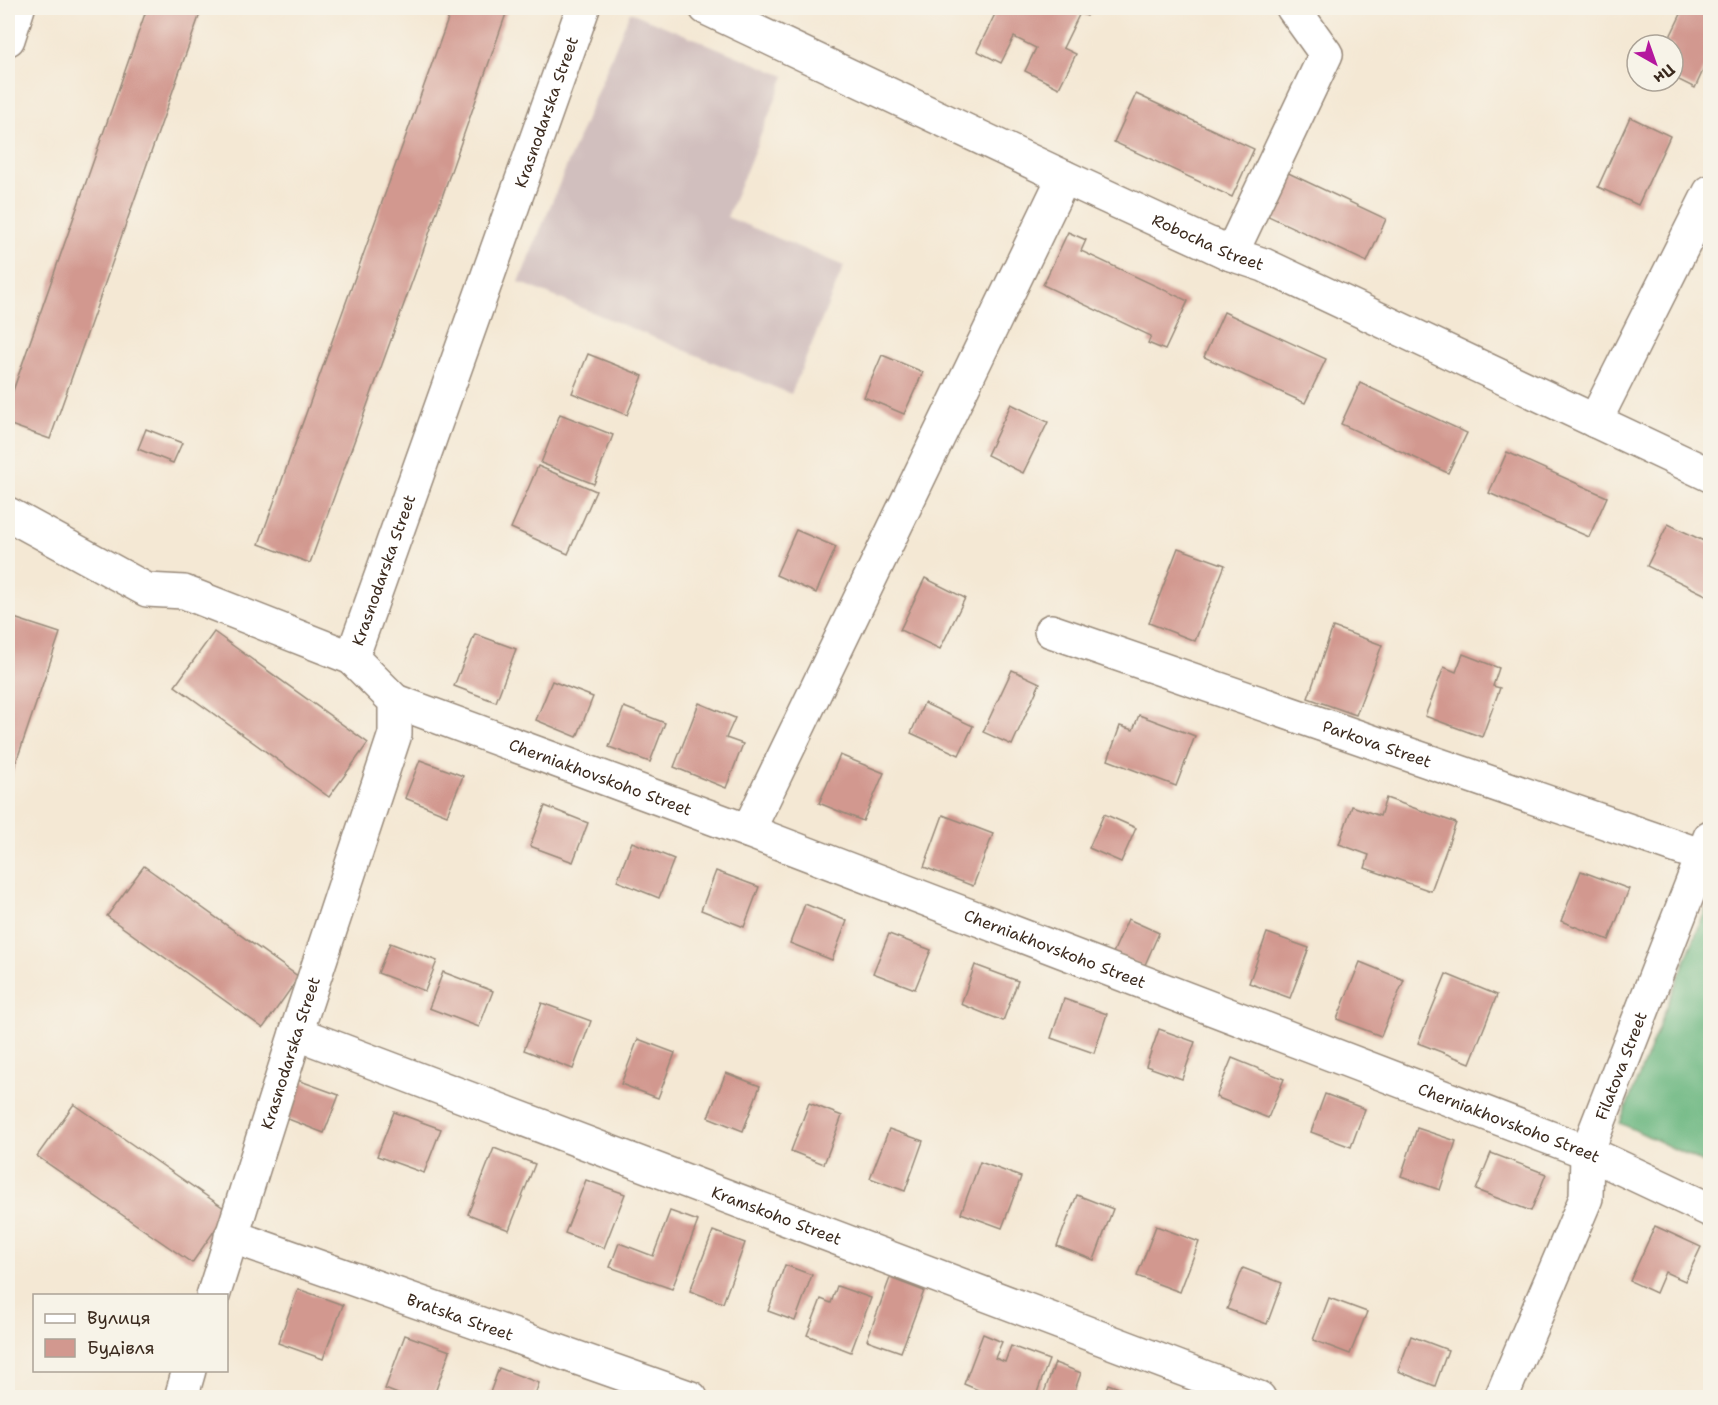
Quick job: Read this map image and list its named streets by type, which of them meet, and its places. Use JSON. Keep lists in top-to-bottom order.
{
  "streets": {
    "street": [
      "Krasnodarska Street",
      "Robocha Street",
      "Parkova Street",
      "Cherniakhovskoho Street",
      "Filatova Street",
      "Kramskoho Street",
      "Bratska Street"
    ]
  },
  "crossings": [
    ["Krasnodarska Street", "Cherniakhovskoho Street"],
    ["Krasnodarska Street", "Kramskoho Street"],
    ["Krasnodarska Street", "Bratska Street"],
    ["Parkova Street", "Filatova Street"],
    ["Cherniakhovskoho Street", "Filatova Street"]
  ],
  "legend": ["Вулиця", "Будівля"],
  "north": "bottom right"
}
